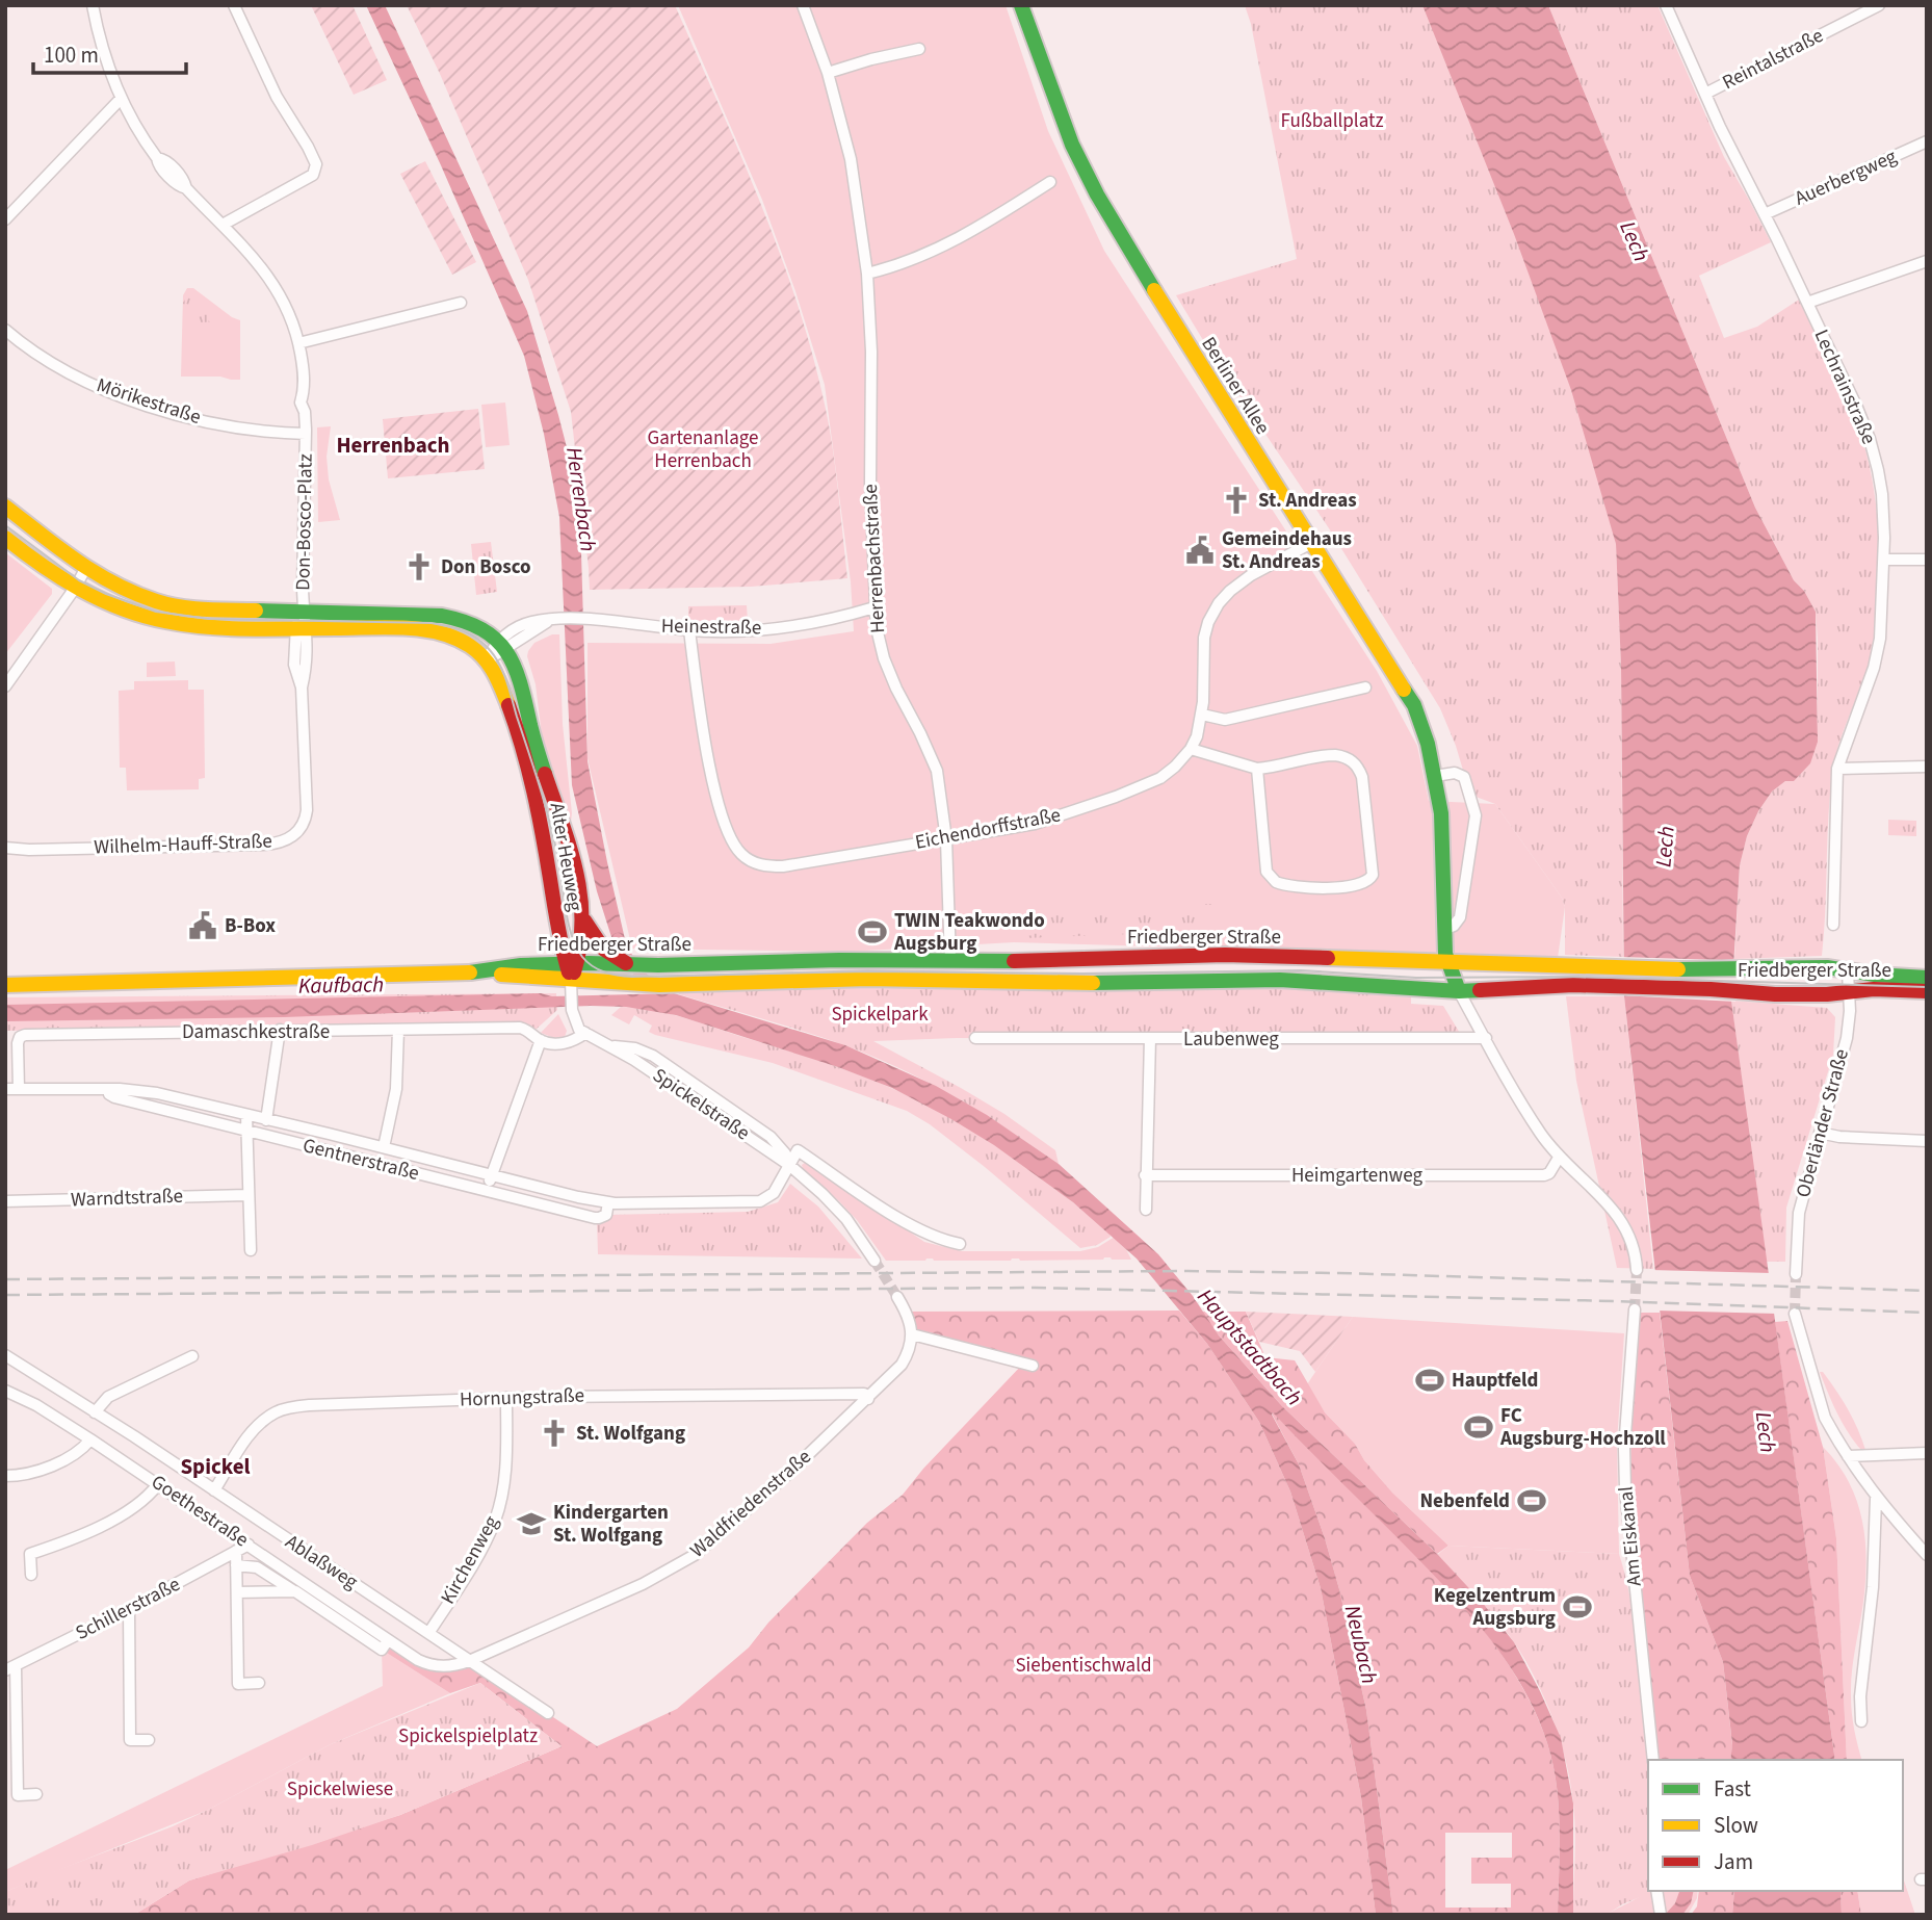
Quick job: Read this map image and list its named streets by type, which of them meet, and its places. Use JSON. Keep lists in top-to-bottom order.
{
  "streets": {
    "main road": ["Berliner Allee", "Alter Heuweg", "Friedberger Straße"],
    "street": [
      "Reintalstraße",
      "Auerbergweg",
      "Lechrainstraße",
      "Mörikestraße",
      "Don-Bosco-Platz",
      "Herrenbachstraße",
      "Heinestraße",
      "Eichendorffstraße",
      "Wilhelm-Hauff-Straße",
      "Damaschkestraße",
      "Laubenweg",
      "Spickelstraße",
      "Oberländer Straße",
      "Gentnerstraße",
      "Heimgartenweg",
      "Warndtstraße",
      "Hornungstraße",
      "Waldfriedenstraße",
      "Goethestraße",
      "Am Eiskanal",
      "Kirchenweg",
      "Ablaßweg",
      "Schillerstraße"
    ]
  },
  "crossings": [
    ["Reintalstraße", "Lechrainstraße"],
    ["Auerbergweg", "Lechrainstraße"],
    ["Berliner Allee", "Eichendorffstraße"],
    ["Berliner Allee", "Friedberger Straße"],
    ["Mörikestraße", "Don-Bosco-Platz"],
    ["Don-Bosco-Platz", "Wilhelm-Hauff-Straße"],
    ["Herrenbachstraße", "Heinestraße"],
    ["Herrenbachstraße", "Eichendorffstraße"],
    ["Herrenbachstraße", "Friedberger Straße"],
    ["Heinestraße", "Eichendorffstraße"],
    ["Heinestraße", "Alter Heuweg"],
    ["Alter Heuweg", "Friedberger Straße"],
    ["Friedberger Straße", "Oberländer Straße"],
    ["Damaschkestraße", "Gentnerstraße"],
    ["Spickelstraße", "Gentnerstraße"],
    ["Hornungstraße", "Waldfriedenstraße"],
    ["Hornungstraße", "Kirchenweg"],
    ["Hornungstraße", "Ablaßweg"],
    ["Waldfriedenstraße", "Goethestraße"],
    ["Waldfriedenstraße", "Ablaßweg"],
    ["Goethestraße", "Ablaßweg"],
    ["Goethestraße", "Schillerstraße"],
    ["Kirchenweg", "Ablaßweg"]
  ],
  "districts": ["Herrenbach", "Spickel"],
  "water": [
    "Lech",
    "Herrenbach",
    "Kaufbach",
    "Hauptstadtbach",
    "Neubach"
  ],
  "parks": [
    "Fußballplatz",
    "Gartenanlage Herrenbach",
    "Spickelpark",
    "Siebentischwald",
    "Spickelspielplatz",
    "Spickelwiese"
  ],
  "places": {
    "church": ["St. Andreas", "Don Bosco", "St. Wolfgang"],
    "public building": ["Gemeindehaus St. Andreas", "B-Box"],
    "sports": [
      "TWIN Teakwondo Augsburg",
      "Hauptfeld",
      "FC Augsburg-Hochzoll",
      "Nebenfeld",
      "Kegelzentrum Augsburg"
    ],
    "school or university": ["Kindergarten St. Wolfgang"]
  },
  "legend": ["Fast", "Slow", "Jam"],
  "scale_bar": "100 m"
}
